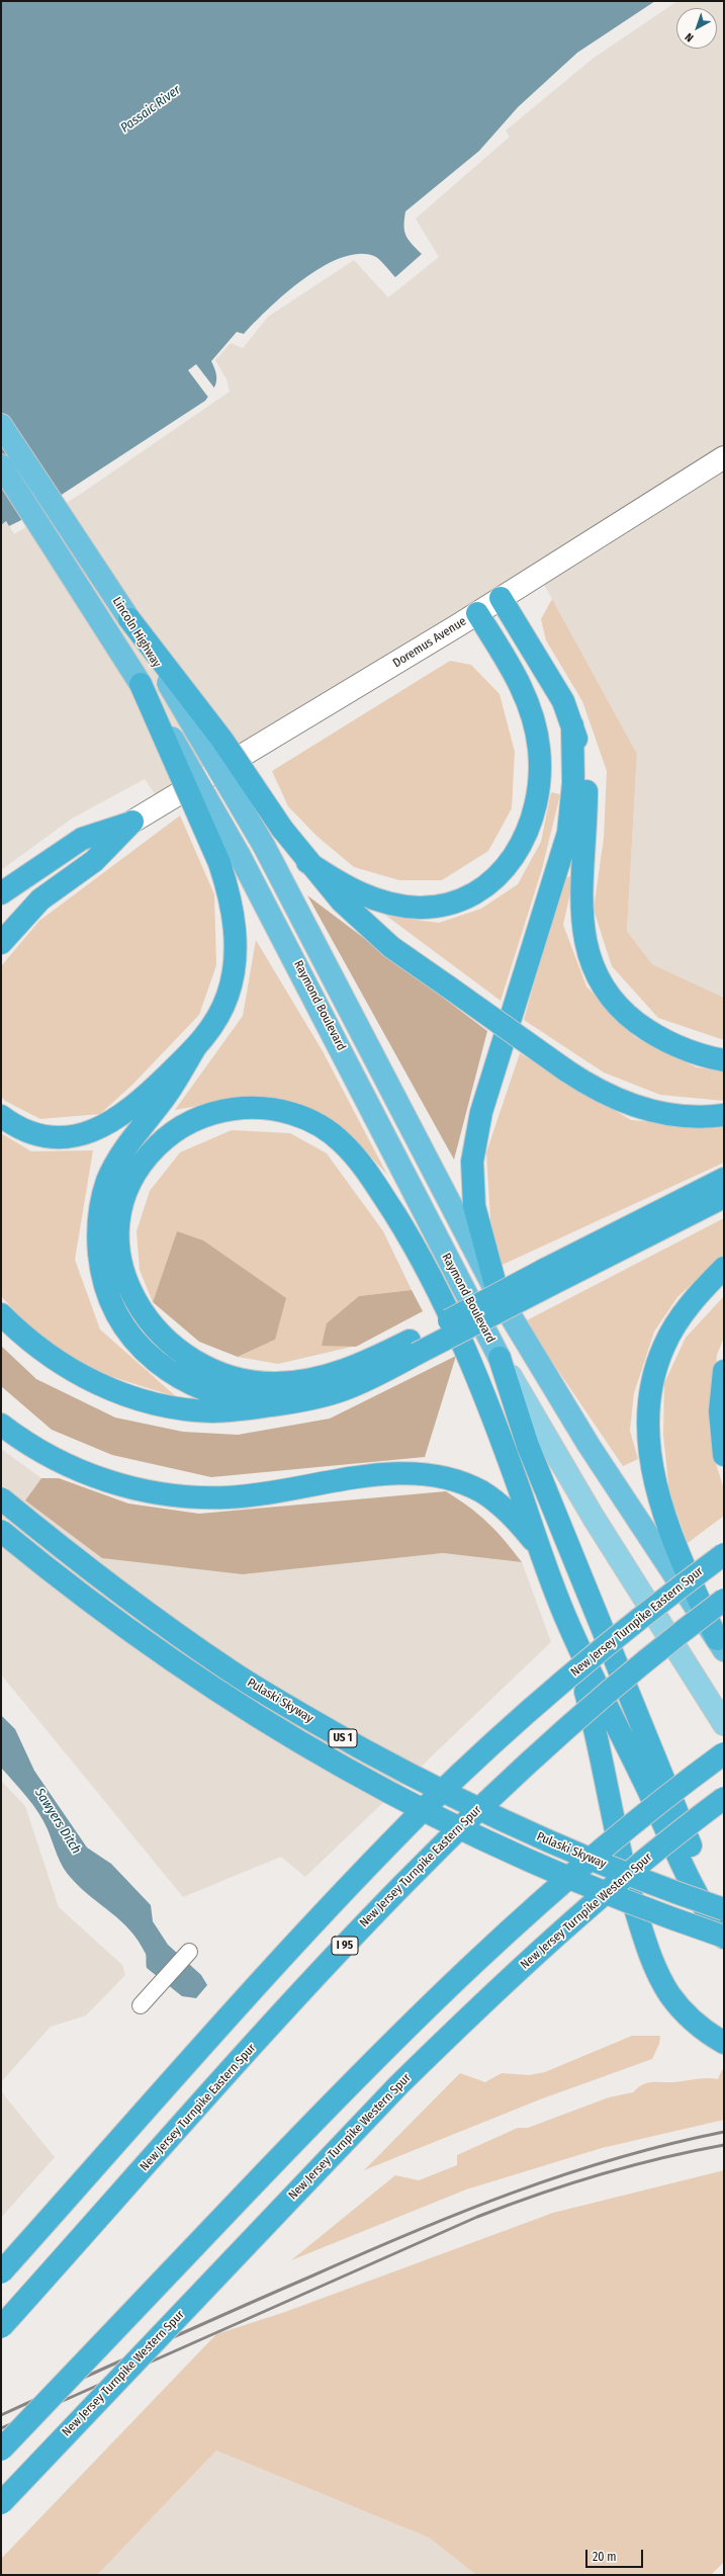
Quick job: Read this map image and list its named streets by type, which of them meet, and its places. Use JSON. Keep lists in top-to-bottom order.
{
  "streets": {
    "highway": [
      "Lincoln Highway",
      "Raymond Boulevard",
      "New Jersey Turnpike Eastern Spur",
      "Pulaski Skyway",
      "US 1",
      "New Jersey Turnpike Western Spur",
      "I 95"
    ],
    "main road": ["Doremus Avenue"]
  },
  "crossings": [
    ["Lincoln Highway", "Raymond Boulevard"]
  ],
  "water": ["Passaic River", "Sawyers Ditch"],
  "scale_bar": "20 m",
  "north": "bottom left"
}
